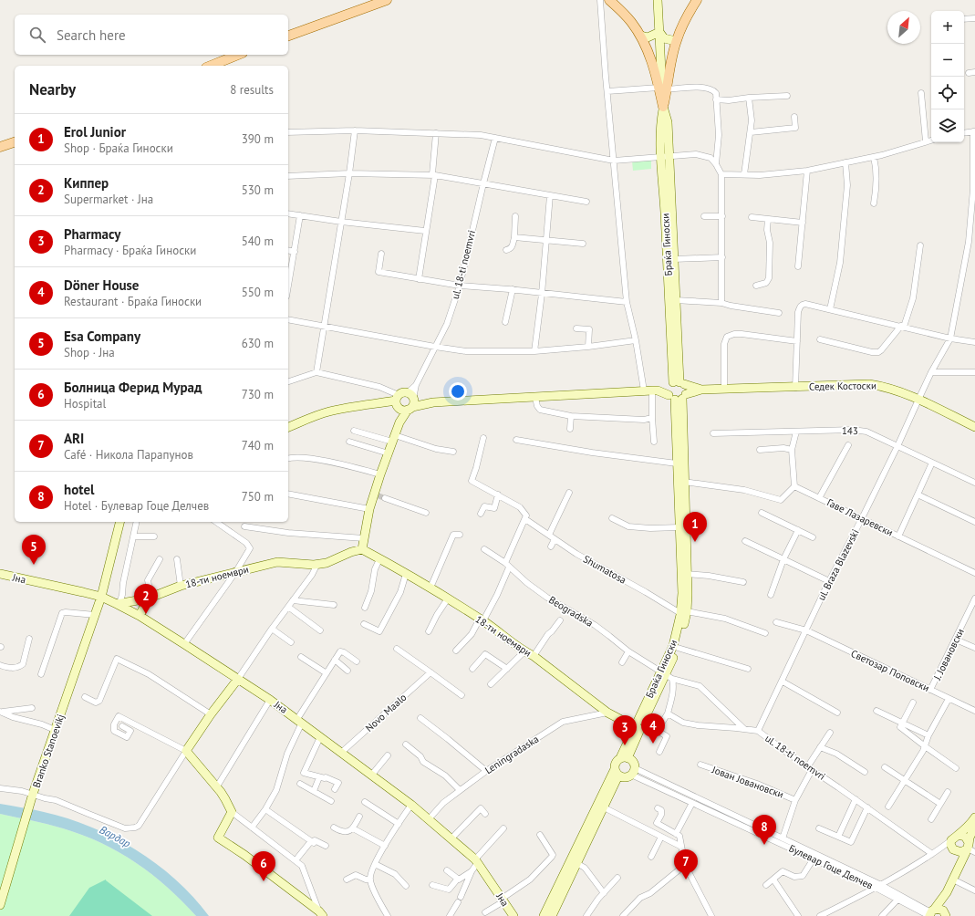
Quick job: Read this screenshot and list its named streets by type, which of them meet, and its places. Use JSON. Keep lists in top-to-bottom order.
{
  "streets": {
    "street": [
      "Браќа Гиноски",
      "ul. 18-ti noemvri",
      "Седек Костоски",
      "143",
      "Гаве Лазаревски",
      "ul. Braza Blazevski",
      "Shumatosa",
      "18-ти ноември",
      "Јна",
      "Beogradska",
      "Ј. Јовановски",
      "Светозар Поповски",
      "Novo Maalo",
      "Branko Stanoevikj",
      "Leningradaska",
      "Јован Јовановски",
      "Булевар Гоце Делчев"
    ]
  },
  "crossings": [
    ["Браќа Гиноски", "Седек Костоски"],
    ["Браќа Гиноски", "Shumatosa"],
    ["Браќа Гиноски", "18-ти ноември"],
    ["Браќа Гиноски", "Beogradska"],
    ["Браќа Гиноски", "Булевар Гоце Делчев"],
    ["ul. 18-ti noemvri", "Седек Костоски"],
    ["ul. 18-ti noemvri", "ul. Braza Blazevski"],
    ["ul. 18-ti noemvri", "Beogradska"],
    ["Седек Костоски", "ul. Braza Blazevski"],
    ["143", "ul. Braza Blazevski"],
    ["Гаве Лазаревски", "ul. Braza Blazevski"],
    ["ul. Braza Blazevski", "Светозар Поповски"],
    ["18-ти ноември", "Јна"],
    ["18-ти ноември", "Leningradaska"],
    ["Јна", "Novo Maalo"],
    ["Јна", "Branko Stanoevikj"],
    ["Јна", "Leningradaska"],
    ["Ј. Јовановски", "Светозар Поповски"]
  ],
  "water": ["Вардар"],
  "north": "top right",
  "page": {
    "map_buttons": ["+", "−"],
    "search": "Search here",
    "heading": ["Nearby", "8 results"],
    "list": [
      {
        "mark": "1",
        "name": "Erol Junior",
        "note": "Shop · Браќа Гиноски",
        "value": "390 m"
      },
      {
        "mark": "2",
        "name": "Киппер",
        "note": "Supermarket · Јна",
        "value": "530 m"
      },
      {
        "mark": "3",
        "name": "Pharmacy",
        "note": "Pharmacy · Браќа Гиноски",
        "value": "540 m"
      },
      {
        "mark": "4",
        "name": "Döner House",
        "note": "Restaurant · Браќа Гиноски",
        "value": "550 m"
      },
      {
        "mark": "5",
        "name": "Esa Company",
        "note": "Shop · Јна",
        "value": "630 m"
      },
      {
        "mark": "6",
        "name": "Болница Ферид Мурад",
        "note": "Hospital",
        "value": "730 m"
      },
      {
        "mark": "7",
        "name": "ARI",
        "note": "Café · Никола Парапунов",
        "value": "740 m"
      },
      {
        "mark": "8",
        "name": "hotel",
        "note": "Hotel · Булевар Гоце Делчев",
        "value": "750 m"
      }
    ],
    "pins": [
      "1",
      "5",
      "2",
      "4",
      "3",
      "8",
      "7",
      "6"
    ]
  }
}
